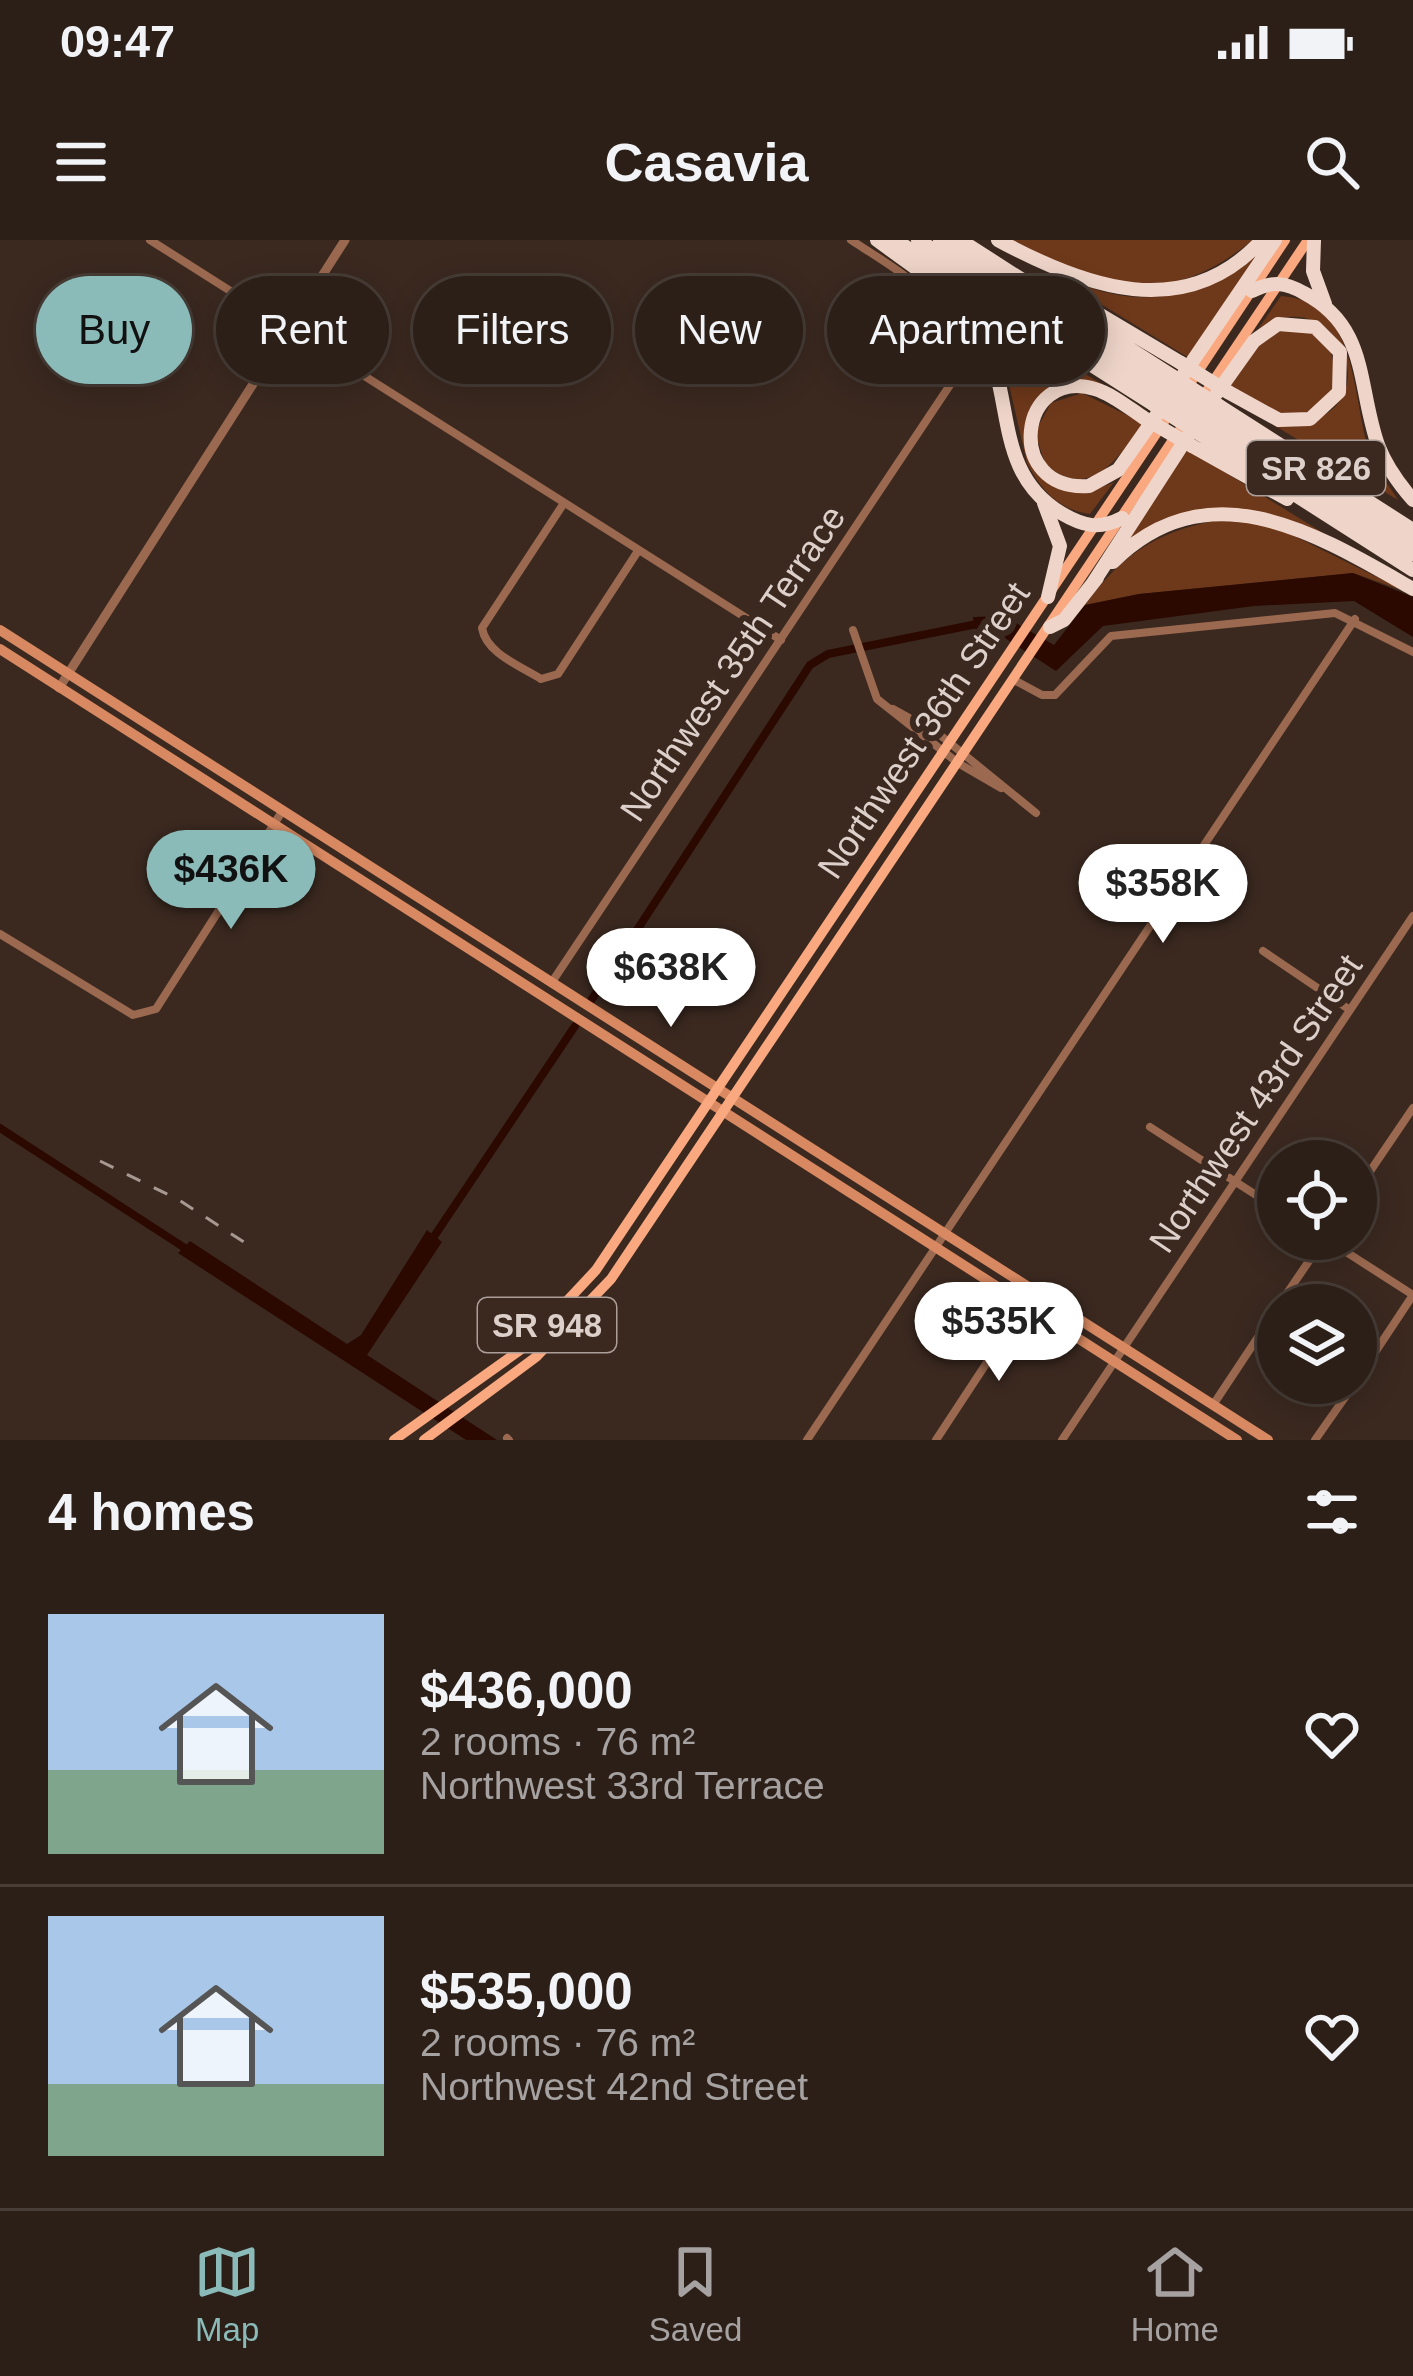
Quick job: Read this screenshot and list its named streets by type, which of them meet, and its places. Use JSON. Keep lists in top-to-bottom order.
{
  "streets": {
    "highway": ["SR 826"],
    "main road": ["Northwest 36th Street", "SR 948"],
    "street": ["Northwest 35th Terrace", "Northwest 43rd Street"]
  },
  "page": {
    "status": "09:47",
    "header": "Casavia",
    "chip": [
      "Buy",
      "Rent",
      "Filters",
      "New",
      "Apartment"
    ],
    "price": [
      "$436K",
      "$358K",
      "$638K",
      "$535K"
    ],
    "heading": "4 homes",
    "list": [
      {
        "name": "$436,000",
        "note": "2 rooms · 76 m² · Northwest 33rd Terrace"
      },
      {
        "name": "$535,000",
        "note": "2 rooms · 76 m² · Northwest 42nd Street"
      }
    ],
    "tabs": ["Map", "Saved", "Home"]
  }
}
